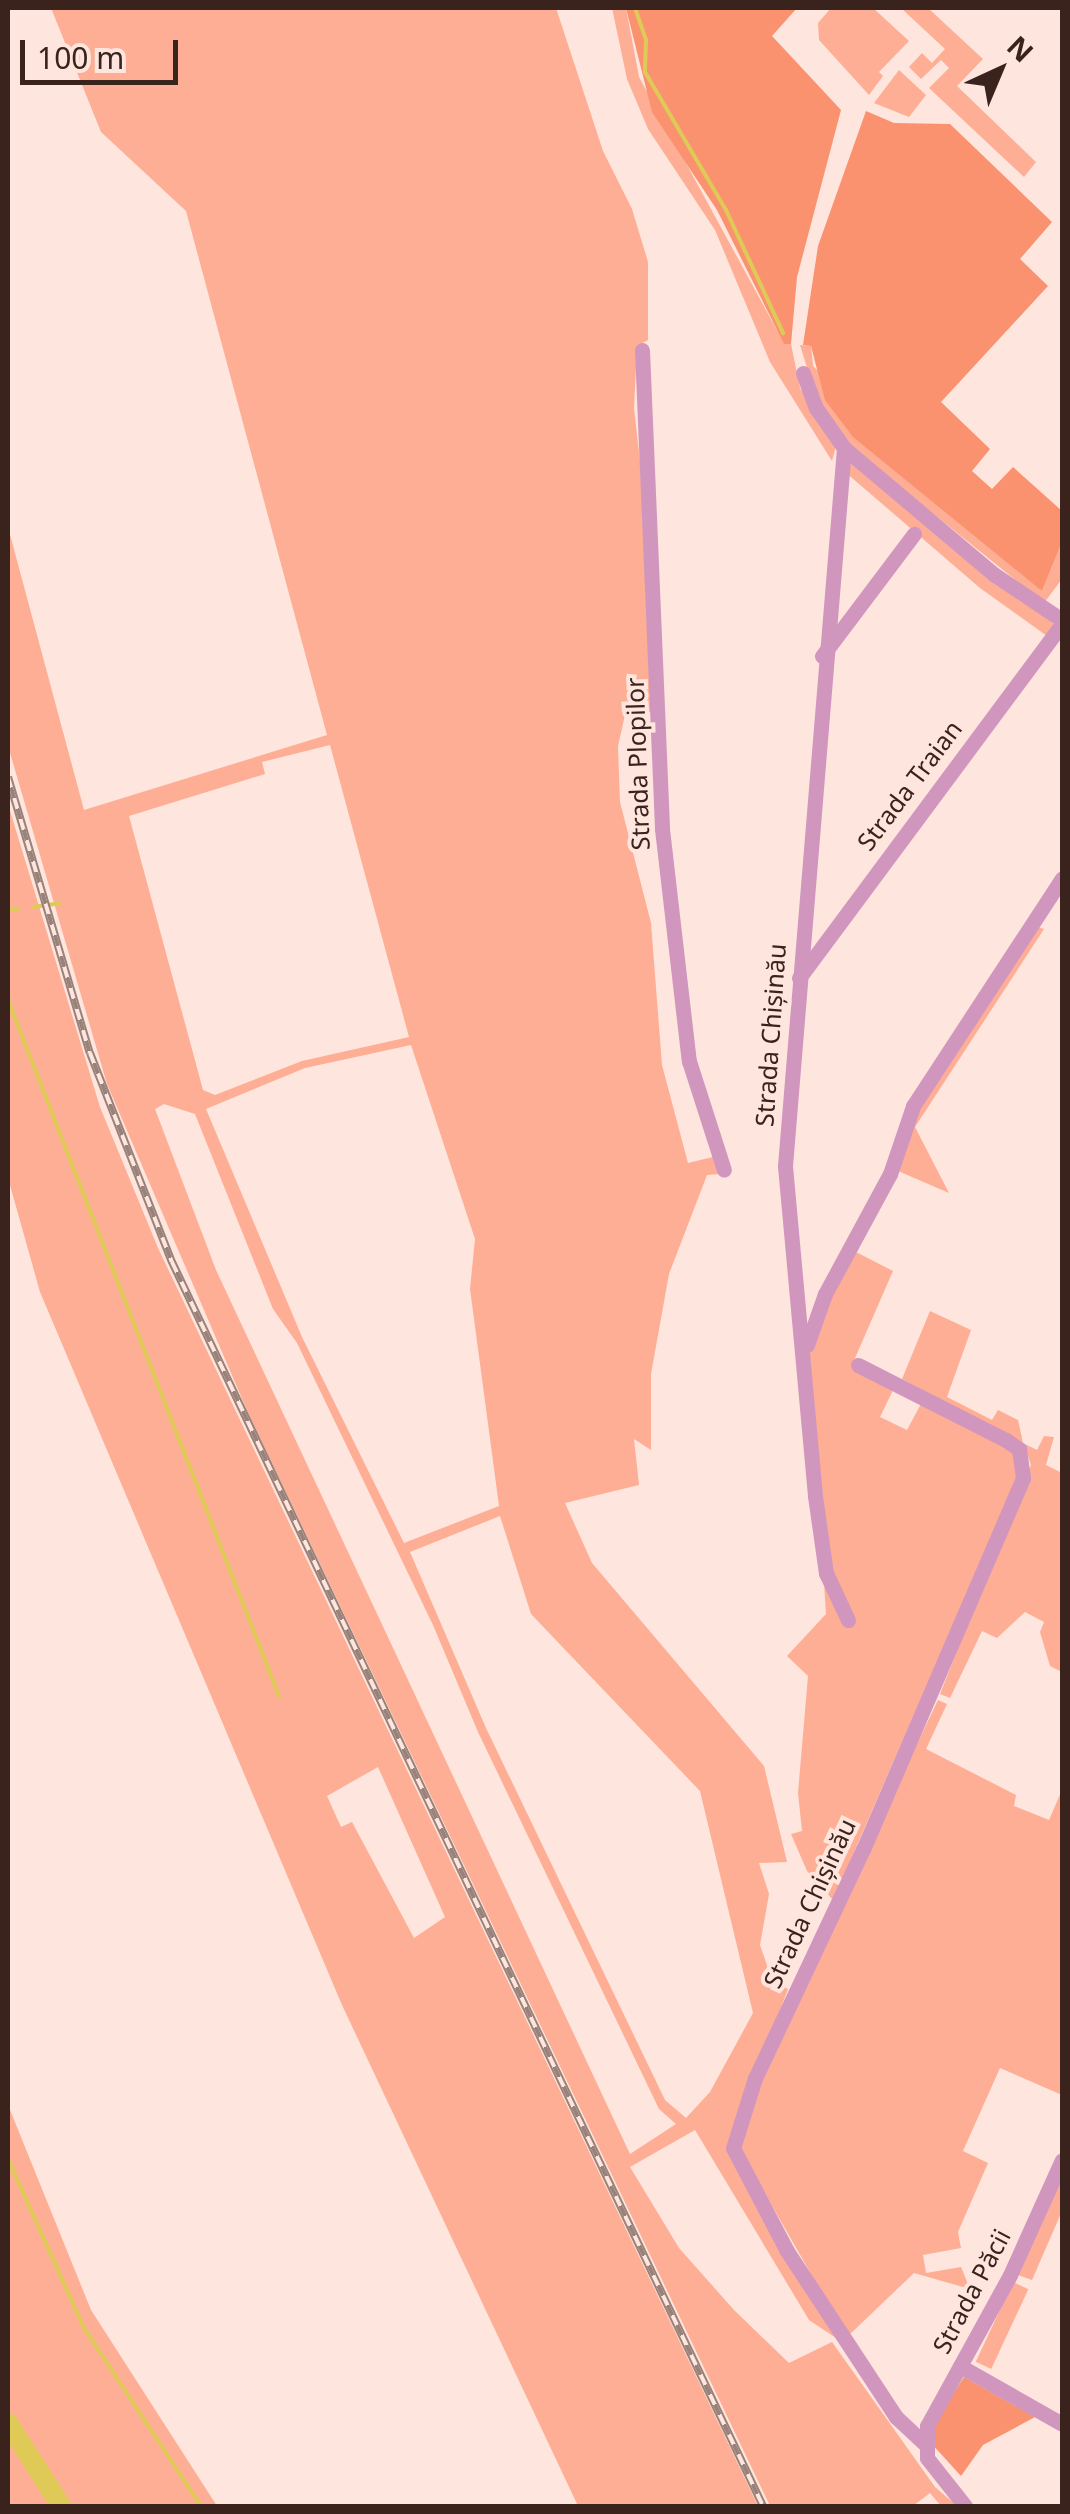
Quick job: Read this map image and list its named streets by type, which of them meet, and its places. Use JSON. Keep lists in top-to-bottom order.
{
  "streets": {
    "street": [
      "Strada Plopilor",
      "Strada Traian",
      "Strada Chișinău",
      "Strada Păcii"
    ]
  },
  "crossings": [
    ["Strada Traian", "Strada Chișinău"],
    ["Strada Chișinău", "Strada Păcii"]
  ],
  "scale_bar": "100 m",
  "north": "top right"
}
